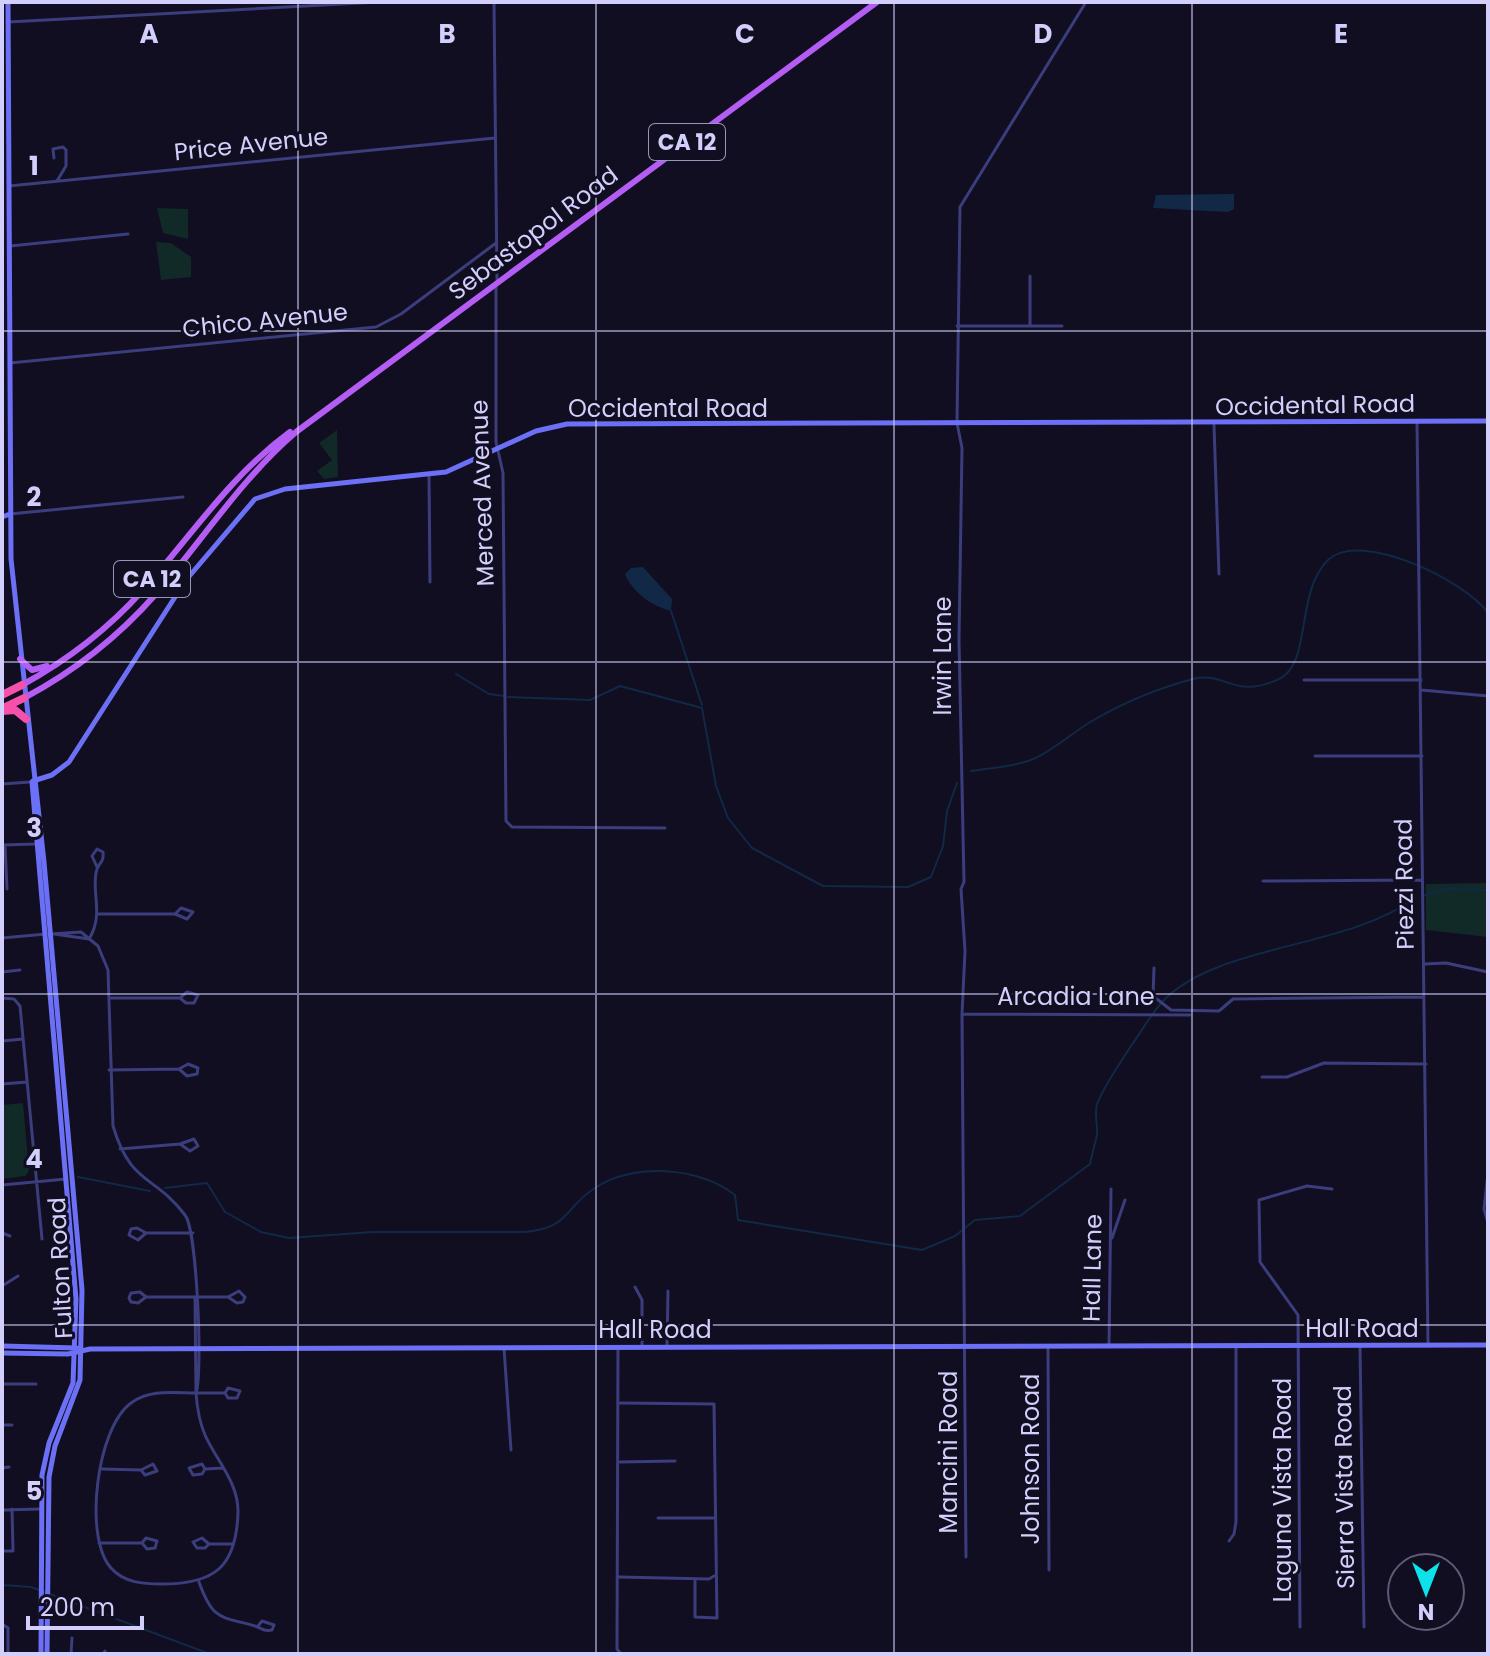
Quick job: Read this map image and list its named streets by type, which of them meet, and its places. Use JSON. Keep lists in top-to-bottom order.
{
  "streets": {
    "highway": ["CA 12"],
    "main road": ["Sebastopol Road"],
    "street": [
      "Price Avenue",
      "Chico Avenue",
      "Occidental Road",
      "Merced Avenue",
      "Irwin Lane",
      "Piezzi Road",
      "Arcadia Lane",
      "Fulton Road",
      "Hall Lane",
      "Hall Road",
      "Mancini Road",
      "Johnson Road",
      "Sierra Vista Road",
      "Laguna Vista Road"
    ]
  },
  "crossings": [
    ["CA 12", "Sebastopol Road"],
    ["CA 12", "Fulton Road"],
    ["Price Avenue", "Merced Avenue"],
    ["Price Avenue", "Fulton Road"],
    ["Sebastopol Road", "Merced Avenue"],
    ["Sebastopol Road", "Fulton Road"],
    ["Chico Avenue", "Merced Avenue"],
    ["Chico Avenue", "Fulton Road"],
    ["Occidental Road", "Merced Avenue"],
    ["Occidental Road", "Irwin Lane"],
    ["Occidental Road", "Piezzi Road"],
    ["Occidental Road", "Fulton Road"],
    ["Irwin Lane", "Arcadia Lane"],
    ["Irwin Lane", "Hall Road"],
    ["Irwin Lane", "Mancini Road"],
    ["Piezzi Road", "Hall Road"],
    ["Fulton Road", "Hall Road"],
    ["Hall Lane", "Hall Road"],
    ["Hall Road", "Mancini Road"],
    ["Hall Road", "Johnson Road"],
    ["Hall Road", "Sierra Vista Road"],
    ["Hall Road", "Laguna Vista Road"]
  ],
  "scale_bar": "200 m",
  "north": "bottom",
  "grid": {
    "columns": [
      "A",
      "B",
      "C",
      "D",
      "E"
    ],
    "rows": [
      "1",
      "2",
      "3",
      "4",
      "5"
    ]
  }
}
